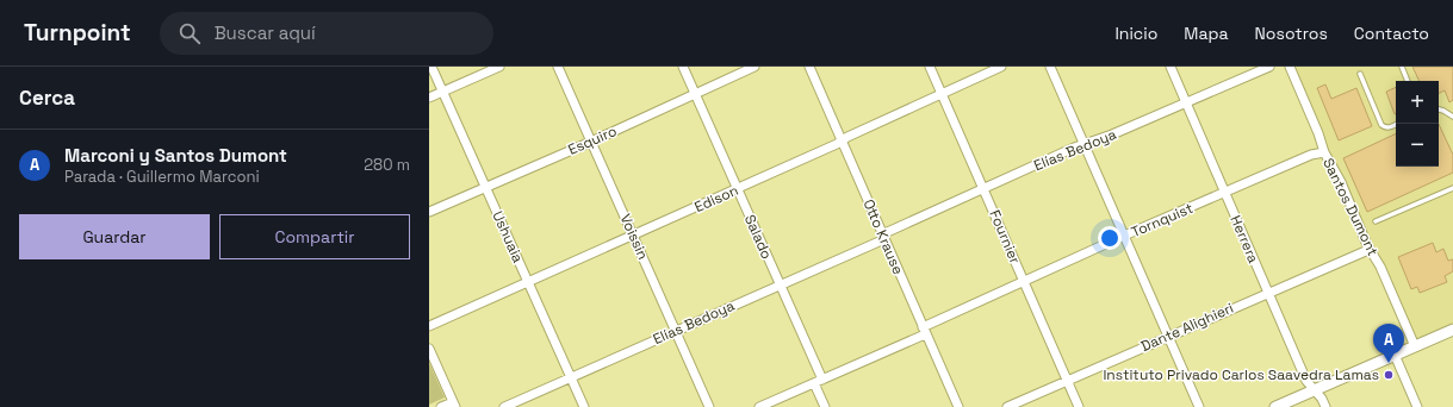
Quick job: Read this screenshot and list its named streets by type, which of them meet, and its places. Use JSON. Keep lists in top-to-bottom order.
{
  "streets": {
    "street": [
      "Esquiro",
      "Elías Bedoya",
      "Edison",
      "Santos Dumont",
      "Tornquist",
      "Ushuaia",
      "Voissin",
      "Salado",
      "Otto Krause",
      "Fournier",
      "Herrera",
      "Dante Alighieri"
    ]
  },
  "crossings": [
    ["Esquiro", "Ushuaia"],
    ["Esquiro", "Voissin"],
    ["Esquiro", "Salado"],
    ["Elías Bedoya", "Ushuaia"],
    ["Elías Bedoya", "Voissin"],
    ["Elías Bedoya", "Salado"],
    ["Elías Bedoya", "Otto Krause"],
    ["Elías Bedoya", "Fournier"],
    ["Elías Bedoya", "Herrera"],
    ["Edison", "Ushuaia"],
    ["Edison", "Voissin"],
    ["Edison", "Salado"],
    ["Edison", "Otto Krause"],
    ["Edison", "Fournier"],
    ["Santos Dumont", "Tornquist"],
    ["Santos Dumont", "Dante Alighieri"],
    ["Tornquist", "Salado"],
    ["Tornquist", "Otto Krause"],
    ["Tornquist", "Fournier"],
    ["Tornquist", "Herrera"],
    ["Fournier", "Dante Alighieri"],
    ["Herrera", "Dante Alighieri"]
  ],
  "places": ["Instituto Privado Carlos Saavedra Lamas"],
  "page": {
    "header": "Turnpoint",
    "search": "Buscar aquí",
    "nav": [
      "Inicio",
      "Mapa",
      "Nosotros",
      "Contacto"
    ],
    "heading": "Cerca",
    "map_buttons": ["+", "−"],
    "list": [
      {
        "mark": "A",
        "name": "Marconi y Santos Dumont",
        "note": "Parada · Guillermo Marconi",
        "value": "280 m"
      }
    ],
    "buttons": ["Guardar", "Compartir"],
    "pins": "A"
  }
}
